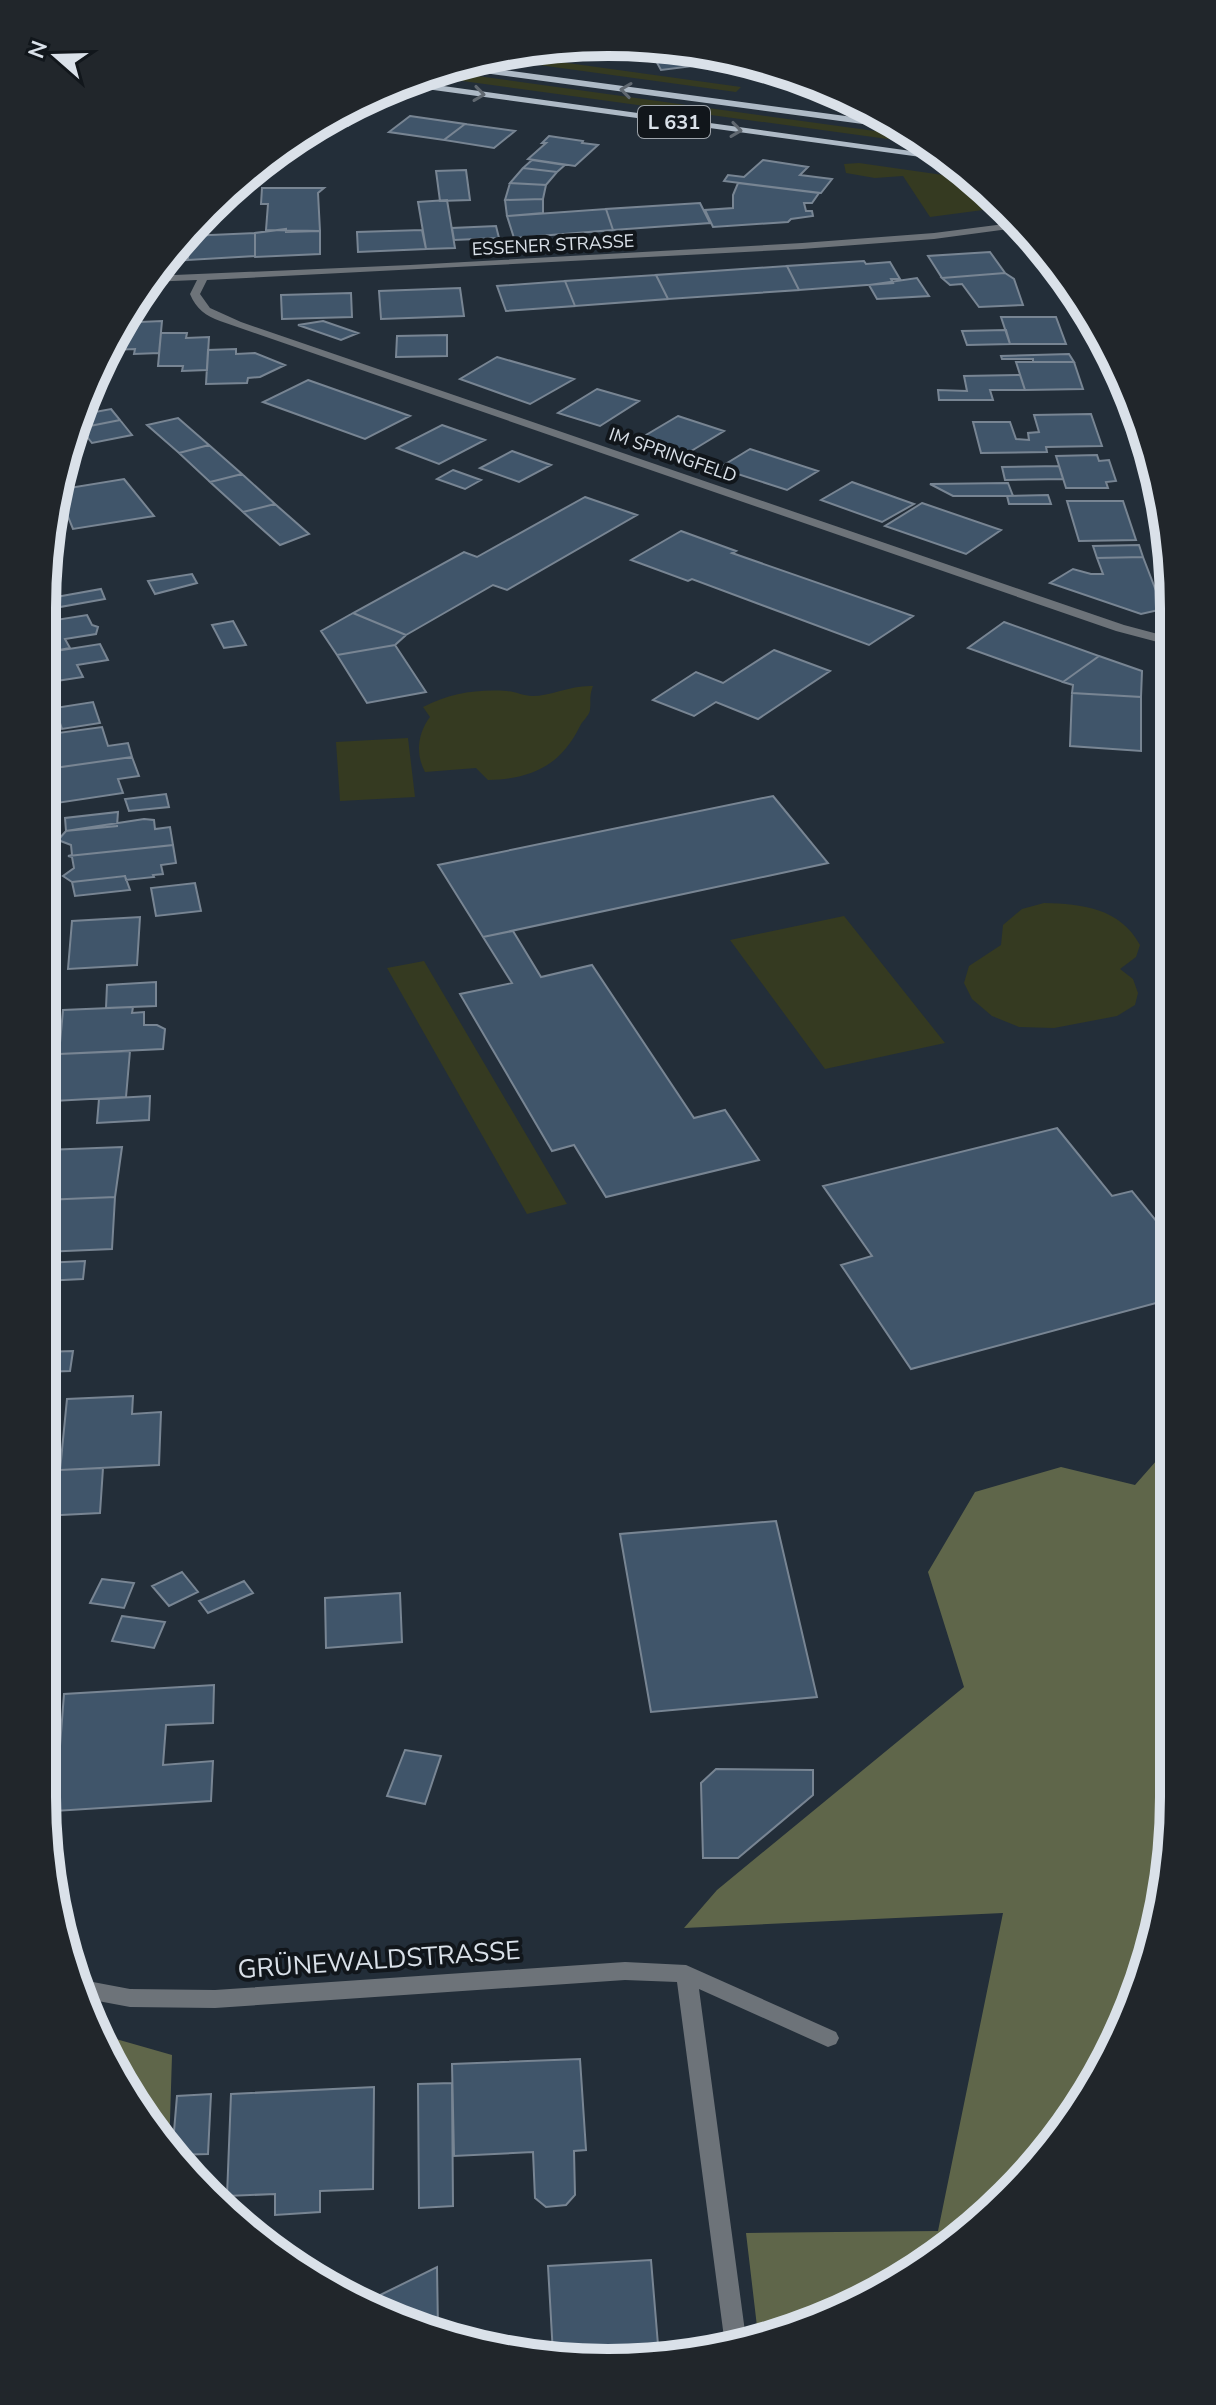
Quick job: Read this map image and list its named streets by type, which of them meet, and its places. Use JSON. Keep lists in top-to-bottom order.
{
  "streets": {
    "main road": ["L 631"],
    "street": ["ESSENER STRASSE", "IM SPRINGFELD", "GRÜNEWALDSTRASSE"]
  },
  "crossings": [
    ["ESSENER STRASSE", "IM SPRINGFELD"]
  ],
  "north": "left"
}
